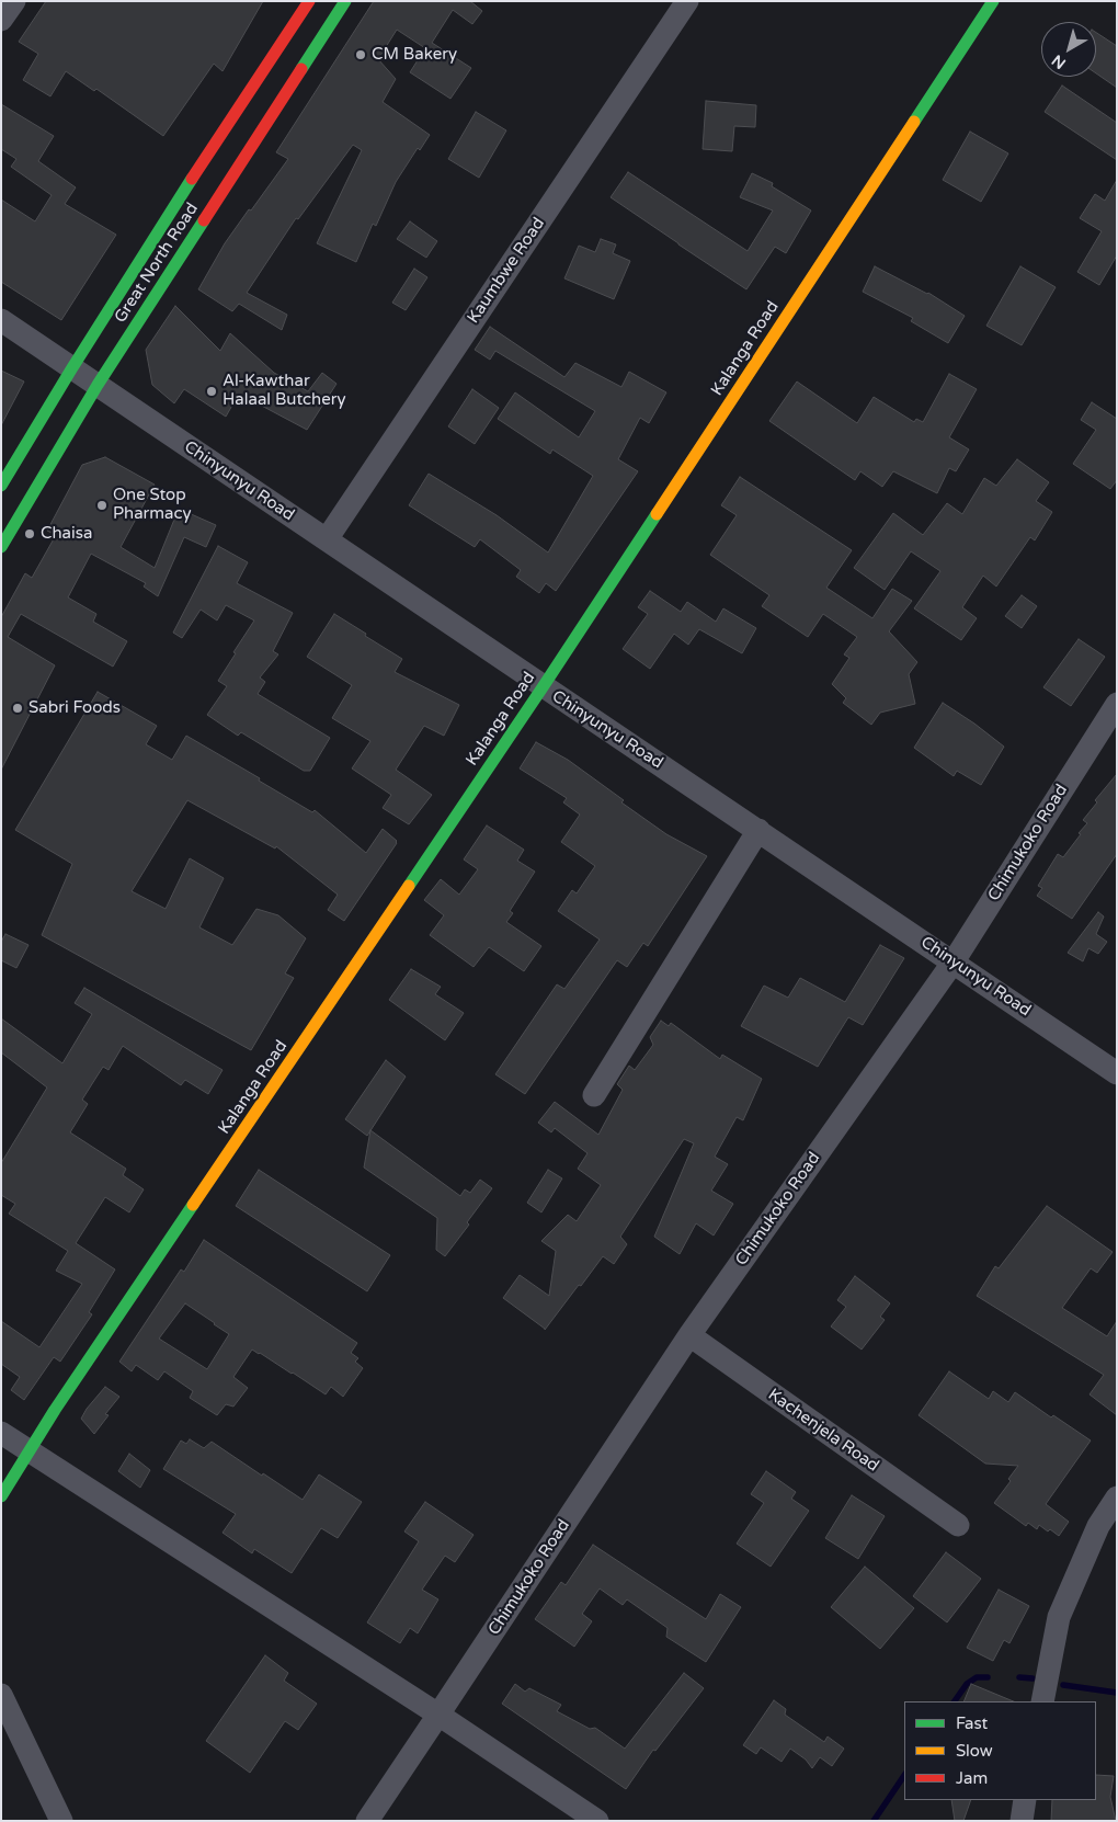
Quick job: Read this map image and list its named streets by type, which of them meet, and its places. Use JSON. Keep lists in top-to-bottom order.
{
  "streets": {
    "street": [
      "Great North Road",
      "Kaumbwe Road",
      "Kalanga Road",
      "Chinyunyu Road",
      "Chimukoko Road",
      "Kachenjela Road"
    ]
  },
  "crossings": [
    ["Great North Road", "Chinyunyu Road"],
    ["Kaumbwe Road", "Chinyunyu Road"],
    ["Kalanga Road", "Chinyunyu Road"],
    ["Chinyunyu Road", "Chimukoko Road"],
    ["Chimukoko Road", "Kachenjela Road"]
  ],
  "places": [
    "CM Bakery",
    "Al-Kawthar Halaal Butchery",
    "One Stop Pharmacy",
    "Chaisa",
    "Sabri Foods"
  ],
  "legend": ["Fast", "Slow", "Jam"],
  "north": "bottom left"
}
